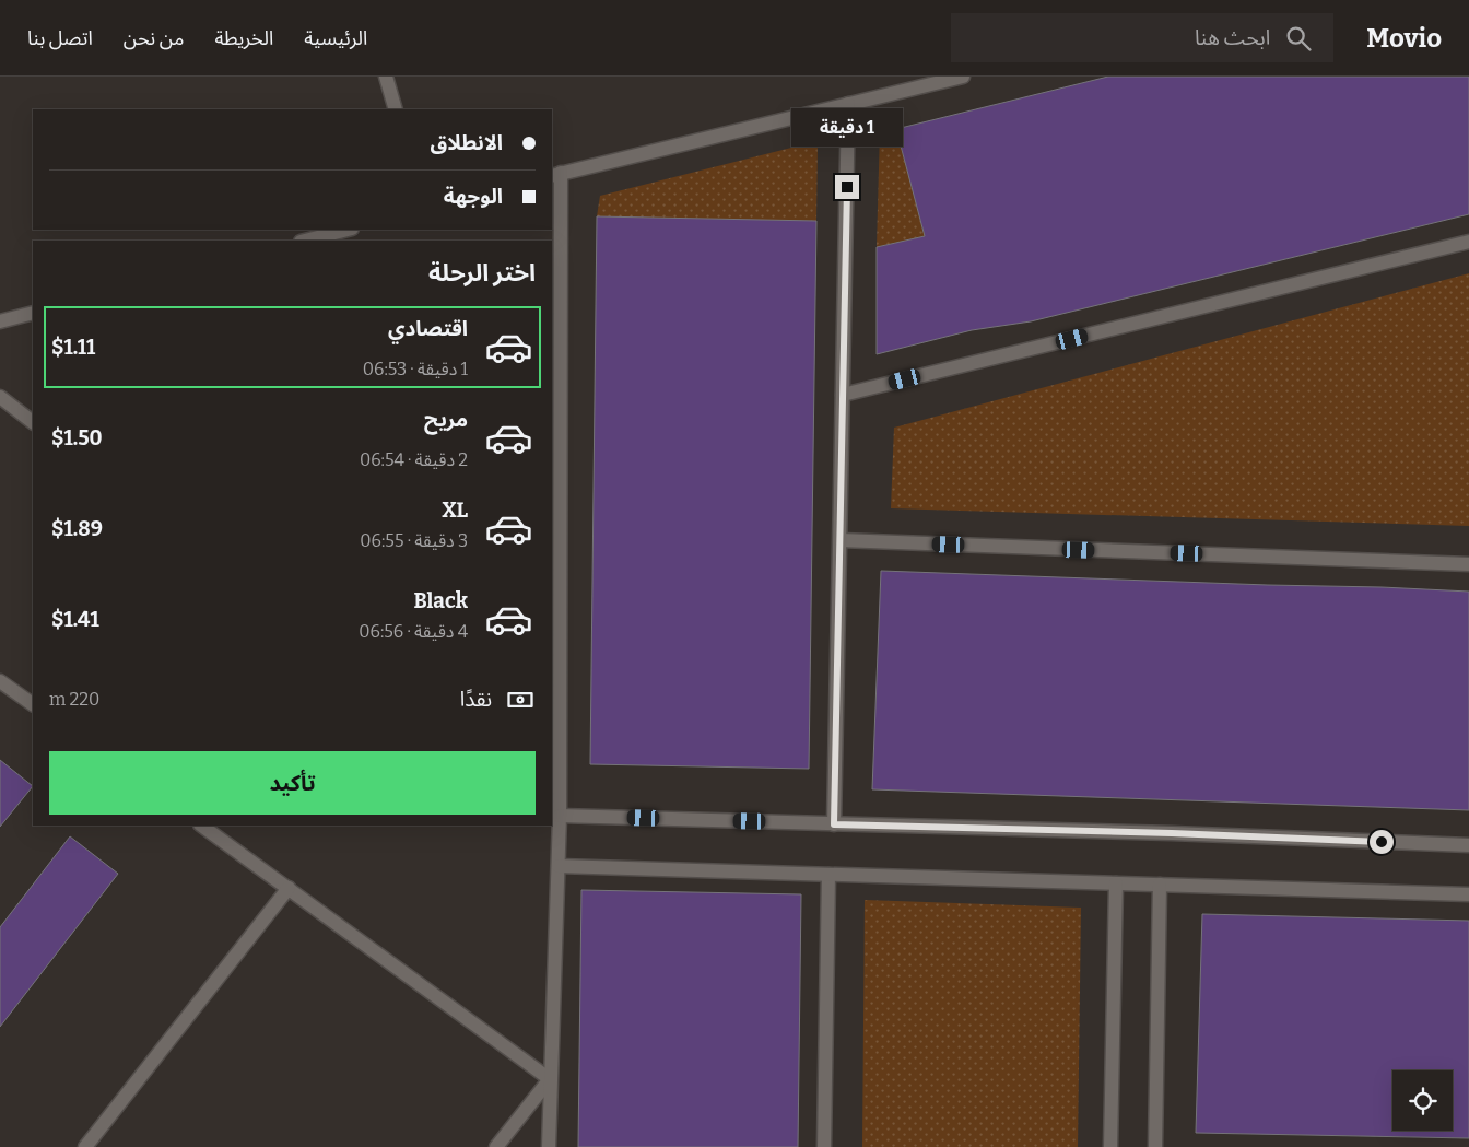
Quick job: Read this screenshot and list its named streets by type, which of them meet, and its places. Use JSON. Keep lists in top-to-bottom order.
{
  "page": {
    "header": "Movio",
    "search": "ابحث هنا",
    "nav": [
      "الرئيسية",
      "الخريطة",
      "من نحن",
      "اتصل بنا"
    ],
    "bubble": "1 دقيقة",
    "banner": ["الانطلاق", "الوجهة"],
    "heading": "اختر الرحلة",
    "list": [
      {
        "name": "اقتصادي",
        "note": "1 دقيقة · 06:53",
        "value": "$1.11"
      },
      {
        "name": "مريح",
        "note": "2 دقيقة · 06:54",
        "value": "$1.50"
      },
      {
        "name": "XL",
        "note": "3 دقيقة · 06:55",
        "value": "$1.89"
      },
      {
        "name": "Black",
        "note": "4 دقيقة · 06:56",
        "value": "$1.41"
      }
    ],
    "pay": ["نقدًا", "220 m"],
    "buttons": "تأكيد"
  }
}
